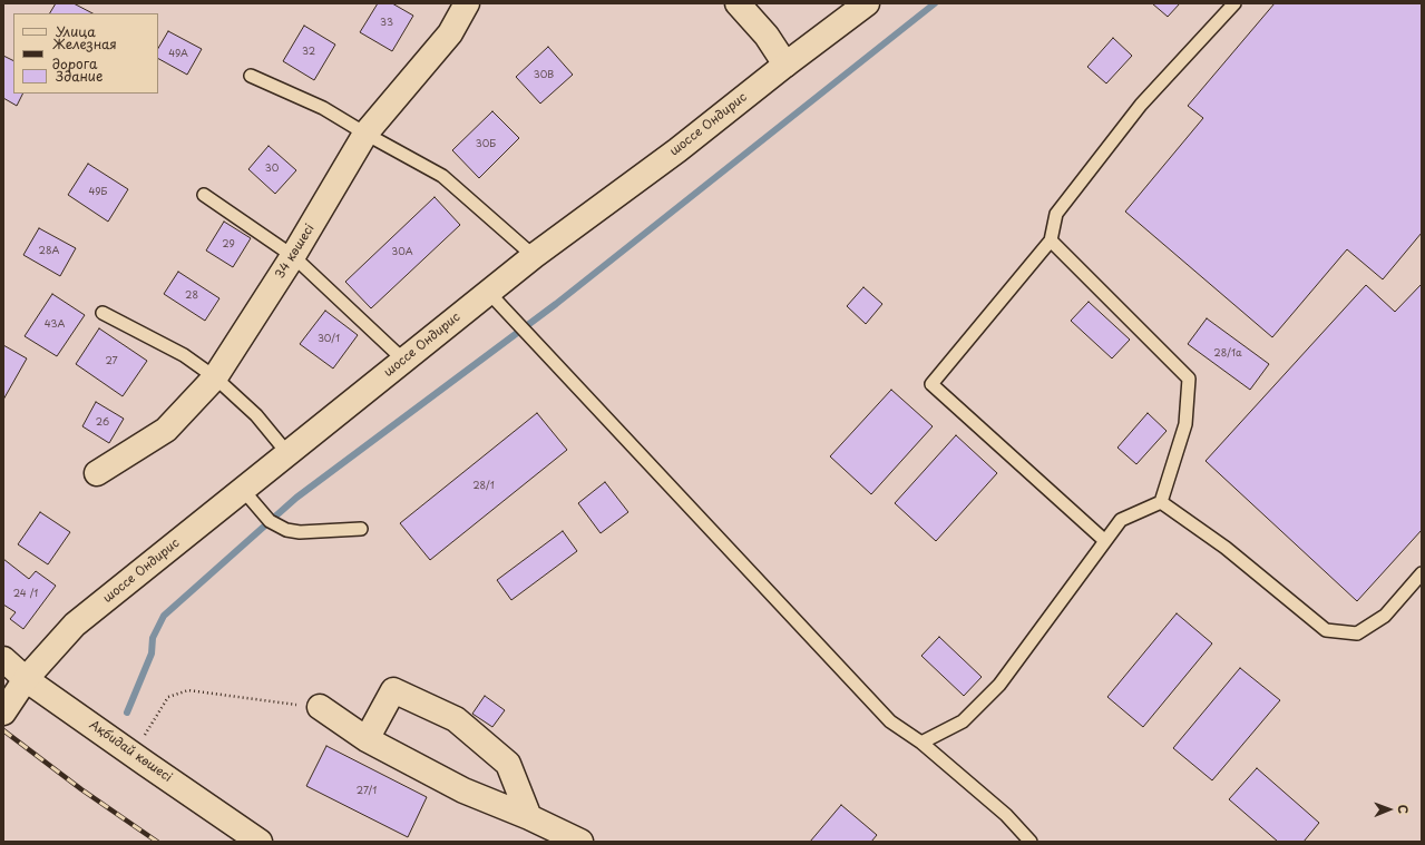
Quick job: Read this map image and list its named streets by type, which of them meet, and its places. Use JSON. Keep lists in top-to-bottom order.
{
  "streets": {
    "street": ["шоссе Ондирис", "34 көшесі", "Ақбидай көшесі"]
  },
  "crossings": [
    ["шоссе Ондирис", "Ақбидай көшесі"]
  ],
  "house_numbers": [
    "33",
    "32",
    "49А",
    "30В",
    "30Б",
    "30",
    "49Б",
    "29",
    "28А",
    "30А",
    "28",
    "43А",
    "30/1",
    "28/1а",
    "27",
    "26",
    "28/1",
    "24 /1",
    "27/1"
  ],
  "legend": ["Улица", "Железная дорога", "Здание"],
  "north": "right"
}
